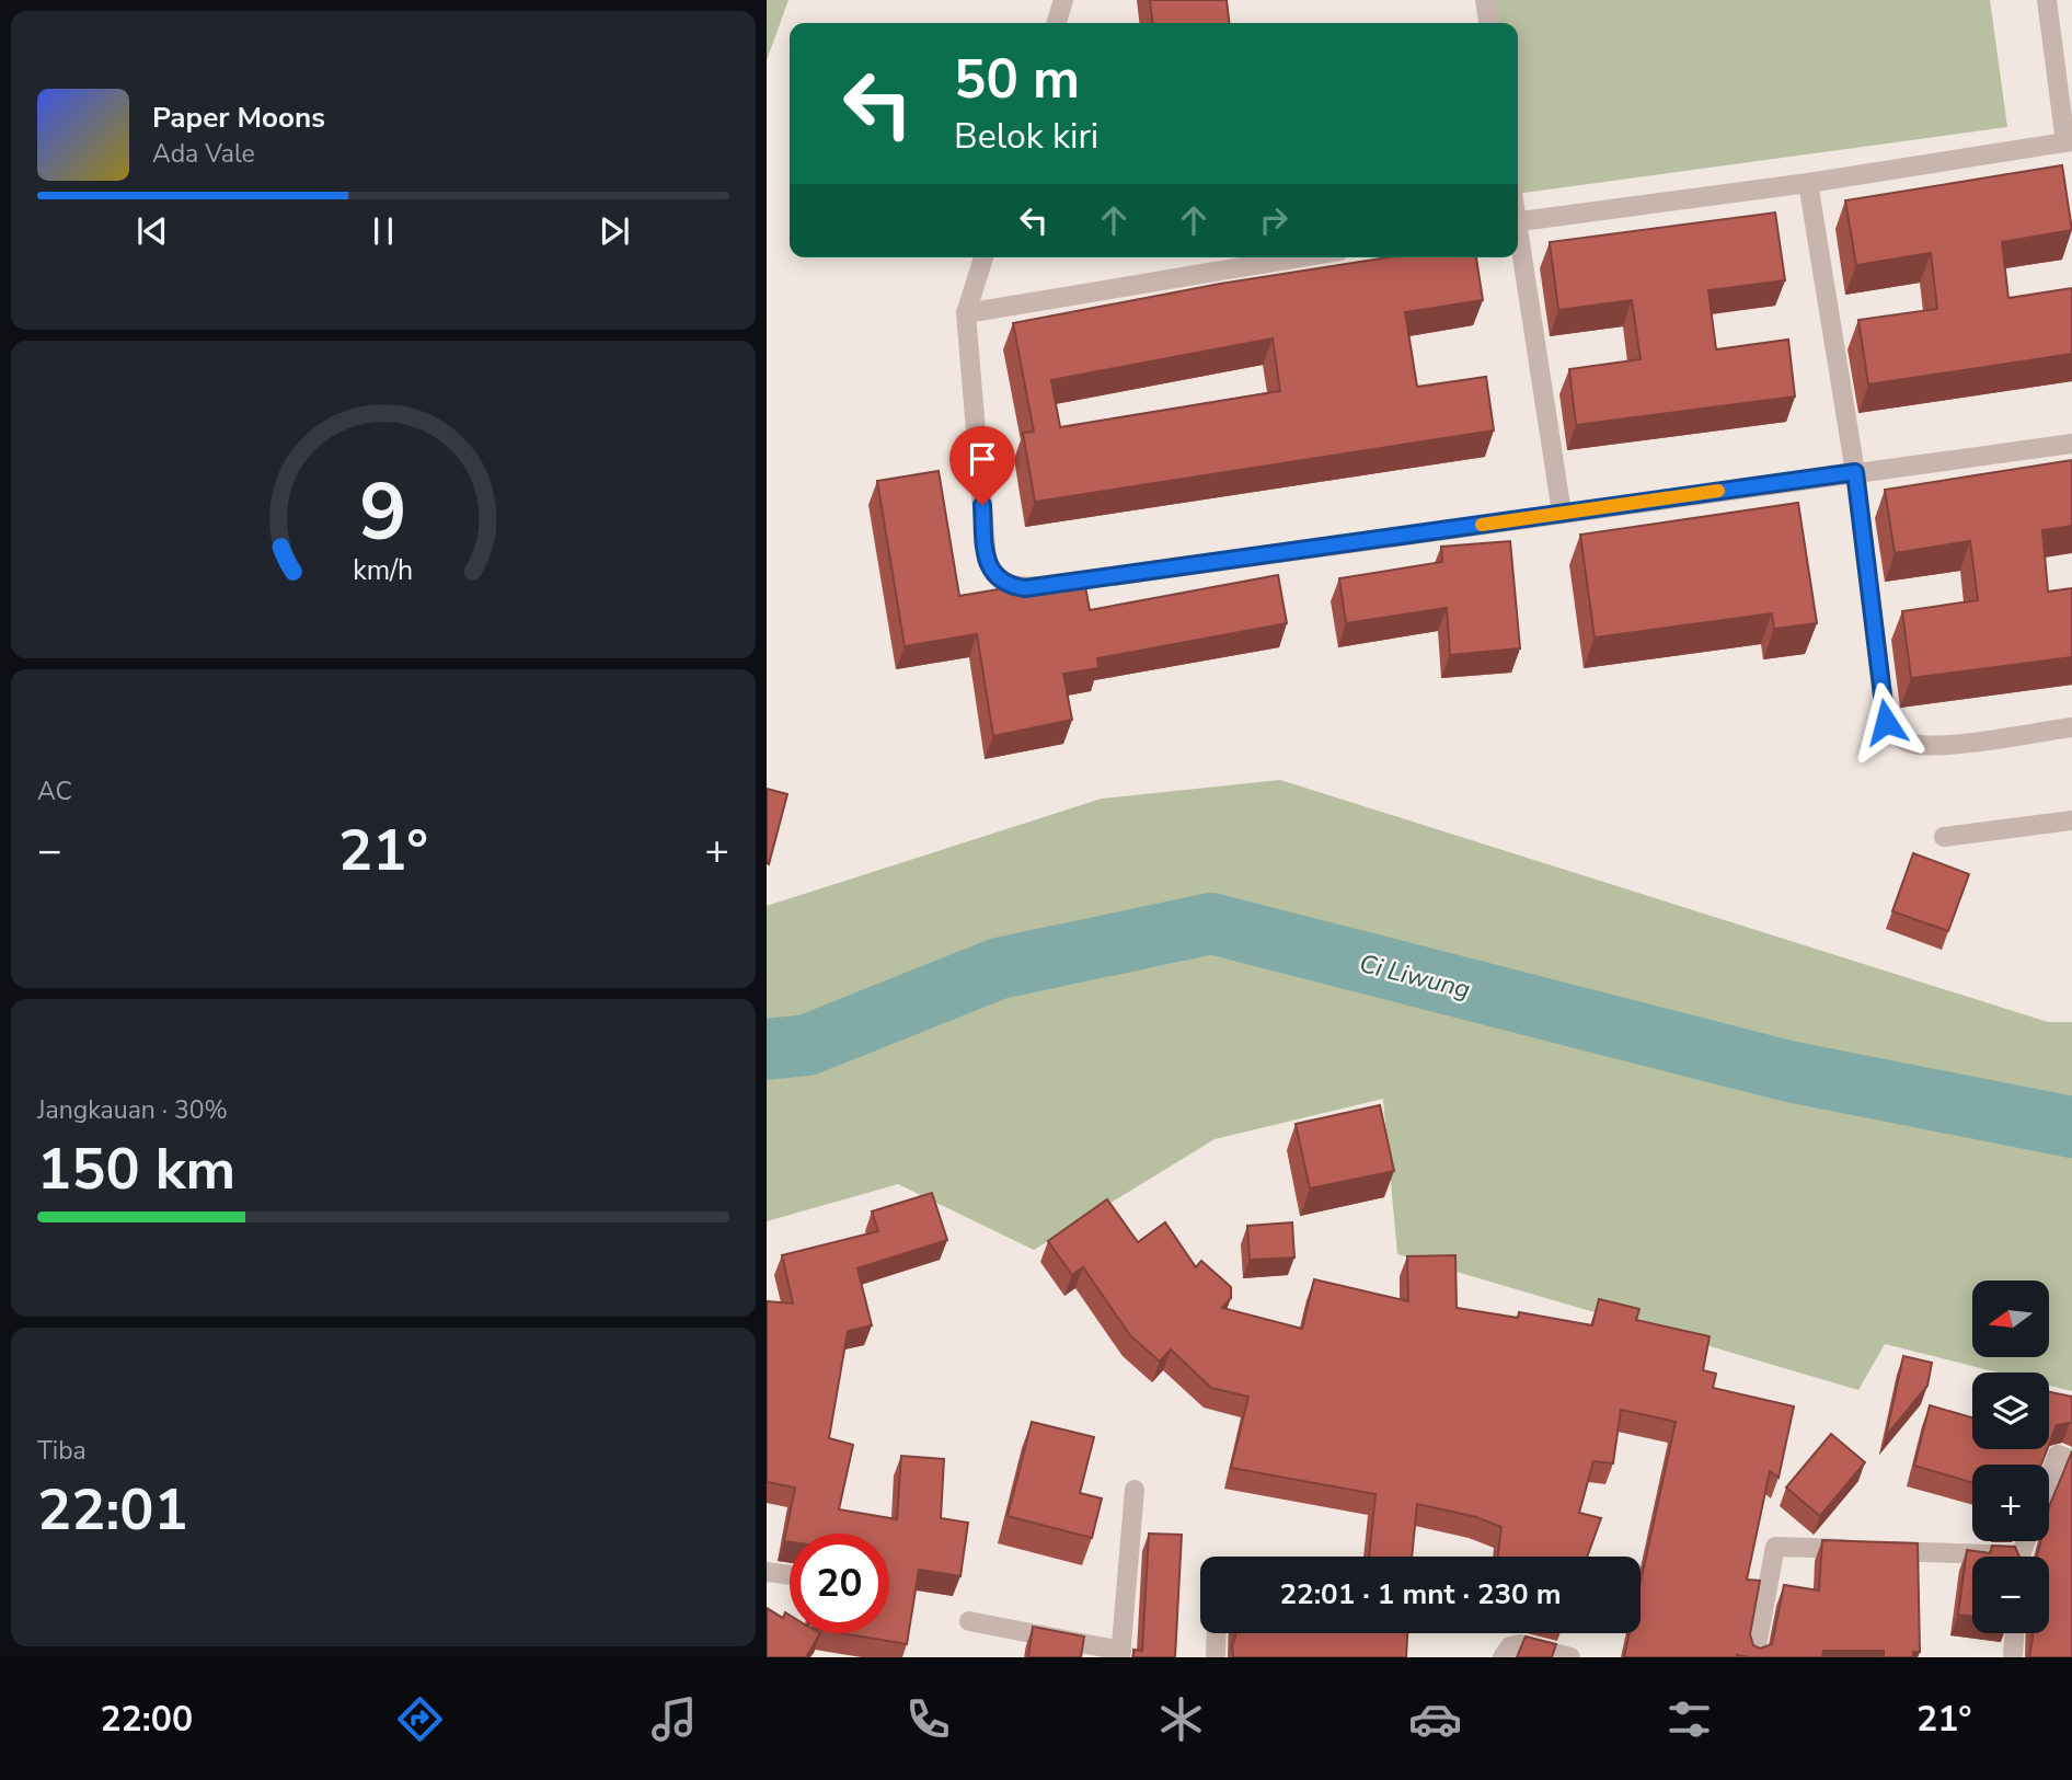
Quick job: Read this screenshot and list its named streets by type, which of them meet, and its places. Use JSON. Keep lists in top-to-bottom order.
{
  "water": ["Ci Liwung"],
  "north": "left",
  "page": {
    "turn": ["50 m", "Belok kiri"],
    "song": ["Paper Moons", "Ada Vale"],
    "tile": [
      "AC",
      ["Jangkauan · 30%", "150 km"],
      ["Tiba", "22:01"]
    ],
    "heat": ["−", "21°", "+"],
    "map_buttons": ["+", "−"],
    "limit": "20",
    "trip": "22:01 · 1 mnt · 230 m",
    "tabs": ["22:00", "21°"],
    "gauge": ["9", "km/h"]
  }
}
